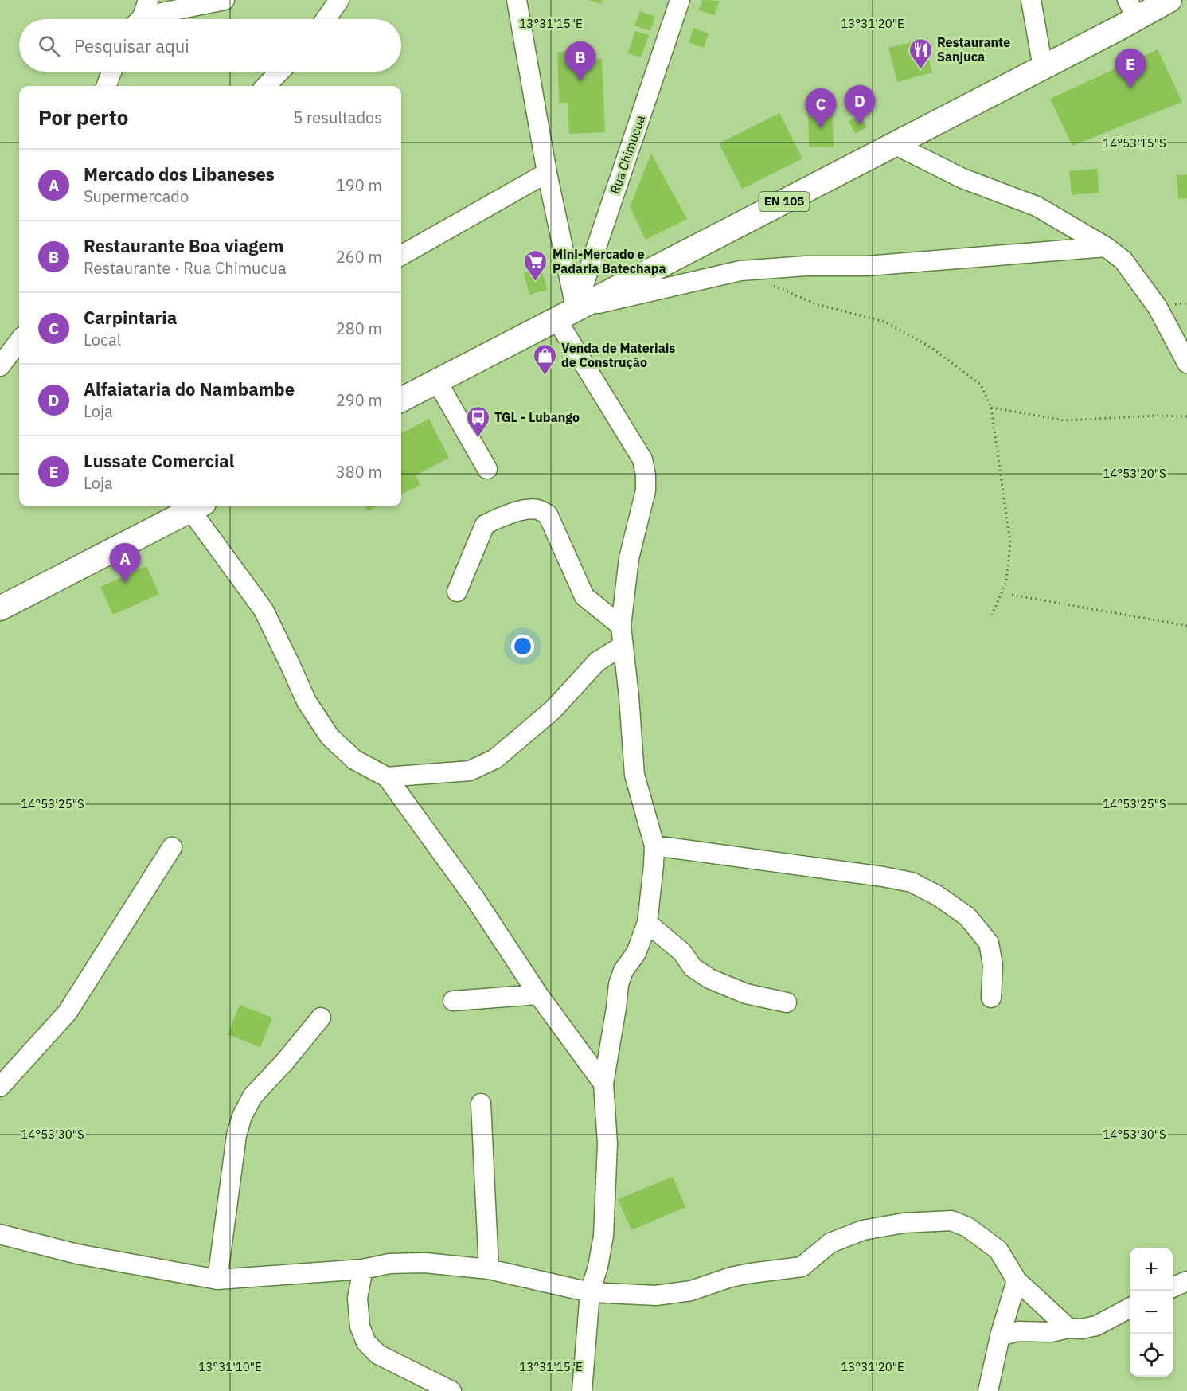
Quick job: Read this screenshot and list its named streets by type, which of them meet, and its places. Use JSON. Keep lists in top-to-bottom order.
{
  "streets": {
    "main road": ["EN 105"],
    "street": ["Rua Chimucua"]
  },
  "crossings": [
    ["Rua Chimucua", "EN 105"]
  ],
  "places": {
    "restaurant": ["Restaurante Sanjuca"],
    "supermarket": ["Mini-Mercado e Padaria Batechapa"],
    "shop": ["Venda de Materiais de Construção"],
    "bus stop": ["TGL - Lubango"]
  },
  "page": {
    "search": "Pesquisar aqui",
    "pins": [
      "B",
      "E",
      "D",
      "C",
      "A"
    ],
    "heading": ["Por perto", "5 resultados"],
    "list": [
      {
        "mark": "A",
        "name": "Mercado dos Libaneses",
        "note": "Supermercado",
        "value": "190 m"
      },
      {
        "mark": "B",
        "name": "Restaurante Boa viagem",
        "note": "Restaurante · Rua Chimucua",
        "value": "260 m"
      },
      {
        "mark": "C",
        "name": "Carpintaria",
        "note": "Local",
        "value": "280 m"
      },
      {
        "mark": "D",
        "name": "Alfaiataria do Nambambe",
        "note": "Loja",
        "value": "290 m"
      },
      {
        "mark": "E",
        "name": "Lussate Comercial",
        "note": "Loja",
        "value": "380 m"
      }
    ],
    "map_buttons": ["+", "−"]
  },
  "coordinates": [
    "13°31'15\"E",
    "13°31'20\"E",
    "14°53'15\"S",
    "14°53'20\"S",
    "14°53'25\"S",
    "14°53'30\"S",
    "13°31'10\"E"
  ]
}
